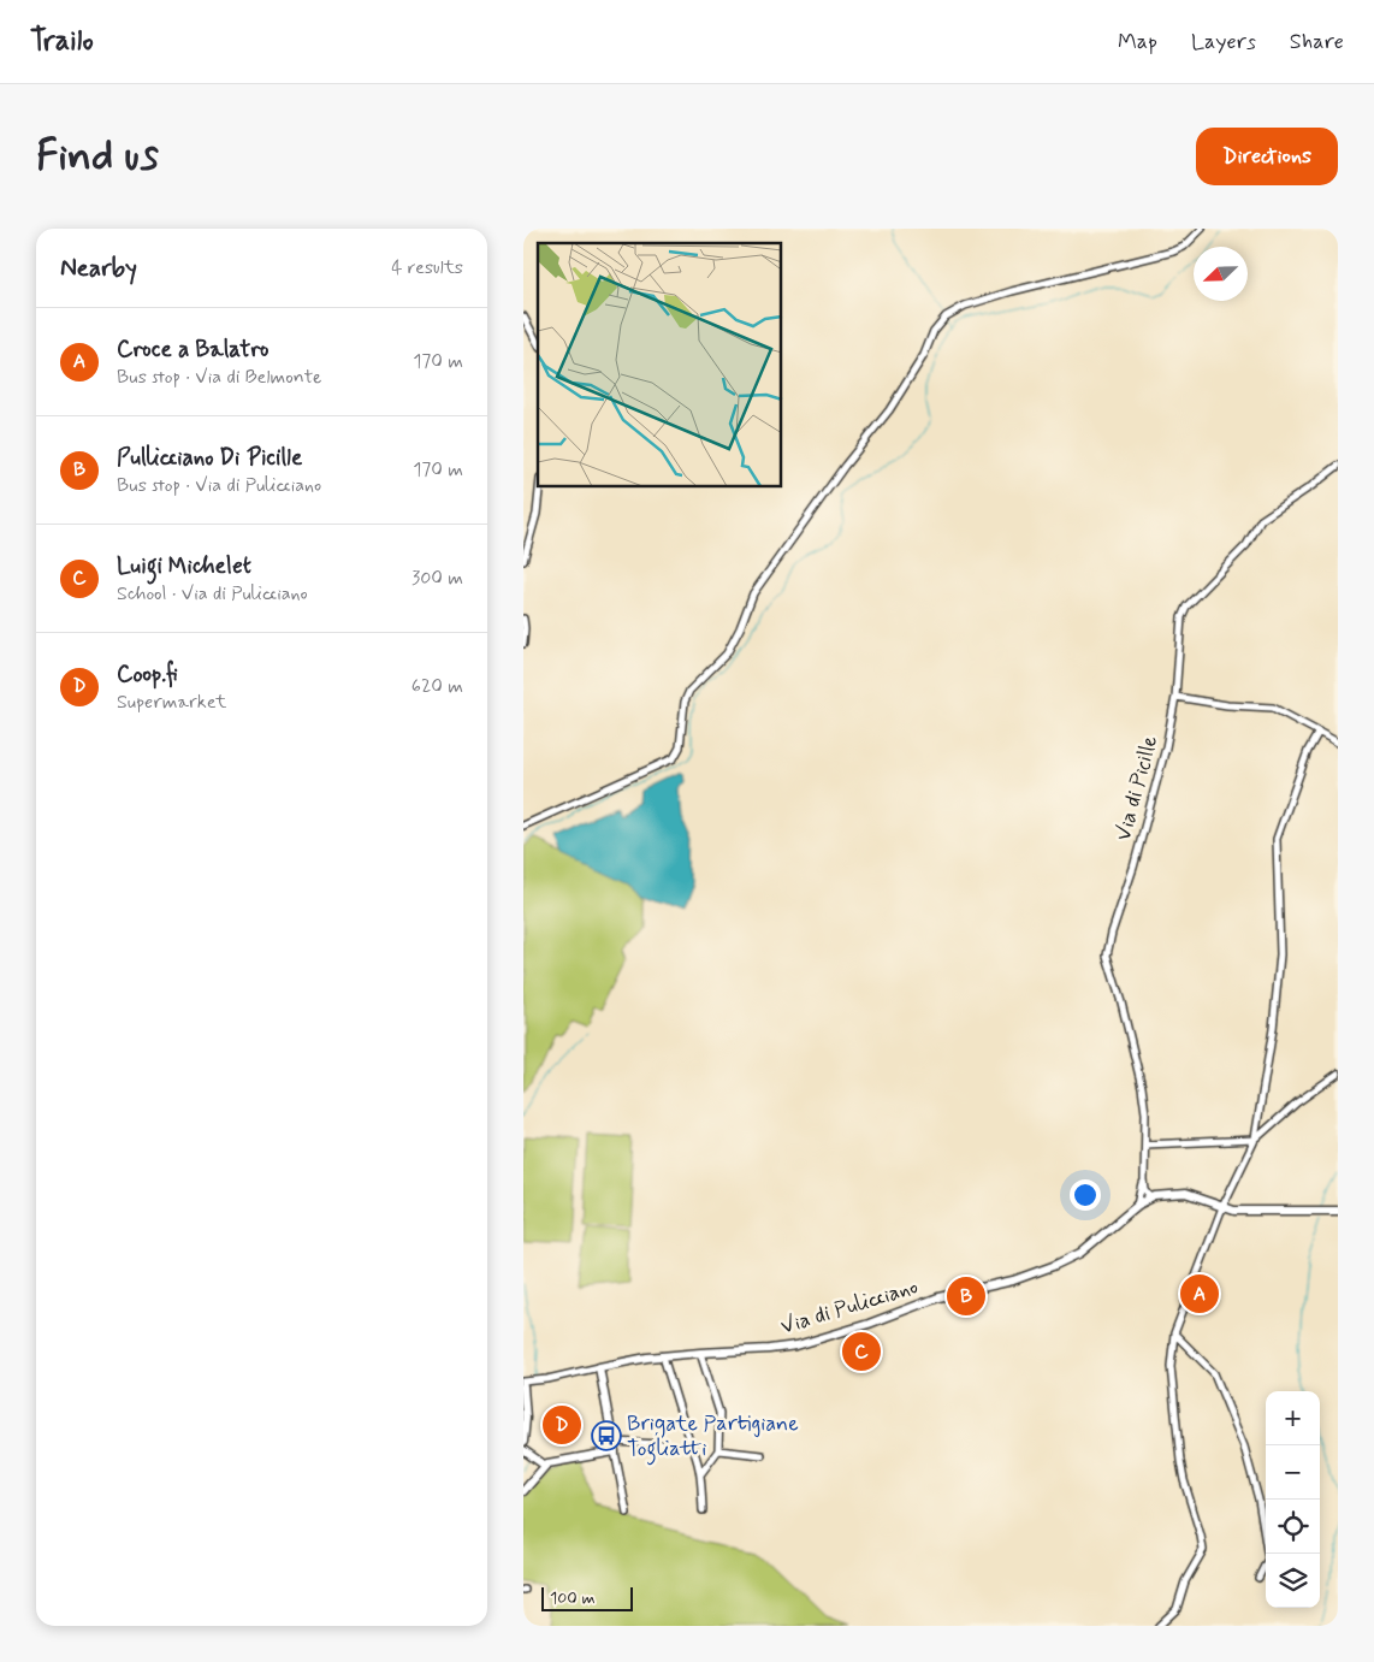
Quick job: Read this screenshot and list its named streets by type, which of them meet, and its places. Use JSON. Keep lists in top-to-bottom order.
{
  "streets": {
    "street": ["Via di Picille", "Via di Pulicciano"]
  },
  "crossings": [
    ["Via di Picille", "Via di Pulicciano"]
  ],
  "places": {
    "bus stop": ["Brigate Partigiane Togliatti"]
  },
  "scale_bar": "100 m",
  "north": "bottom left",
  "page": {
    "header": "Trailo",
    "nav": ["Map", "Layers", "Share"],
    "buttons": "Directions",
    "title": "Find us",
    "heading": ["Nearby", "4 results"],
    "list": [
      {
        "mark": "A",
        "name": "Croce a Balatro",
        "note": "Bus stop · Via di Belmonte",
        "value": "170 m"
      },
      {
        "mark": "B",
        "name": "Pullicciano Di Picille",
        "note": "Bus stop · Via di Pulicciano",
        "value": "170 m"
      },
      {
        "mark": "C",
        "name": "Luigi Michelet",
        "note": "School · Via di Pulicciano",
        "value": "300 m"
      },
      {
        "mark": "D",
        "name": "Coop.fi",
        "note": "Supermarket",
        "value": "620 m"
      }
    ],
    "pins": [
      "A",
      "B",
      "C",
      "D"
    ],
    "map_buttons": ["+", "−"],
    "scale": "100 m"
  }
}
